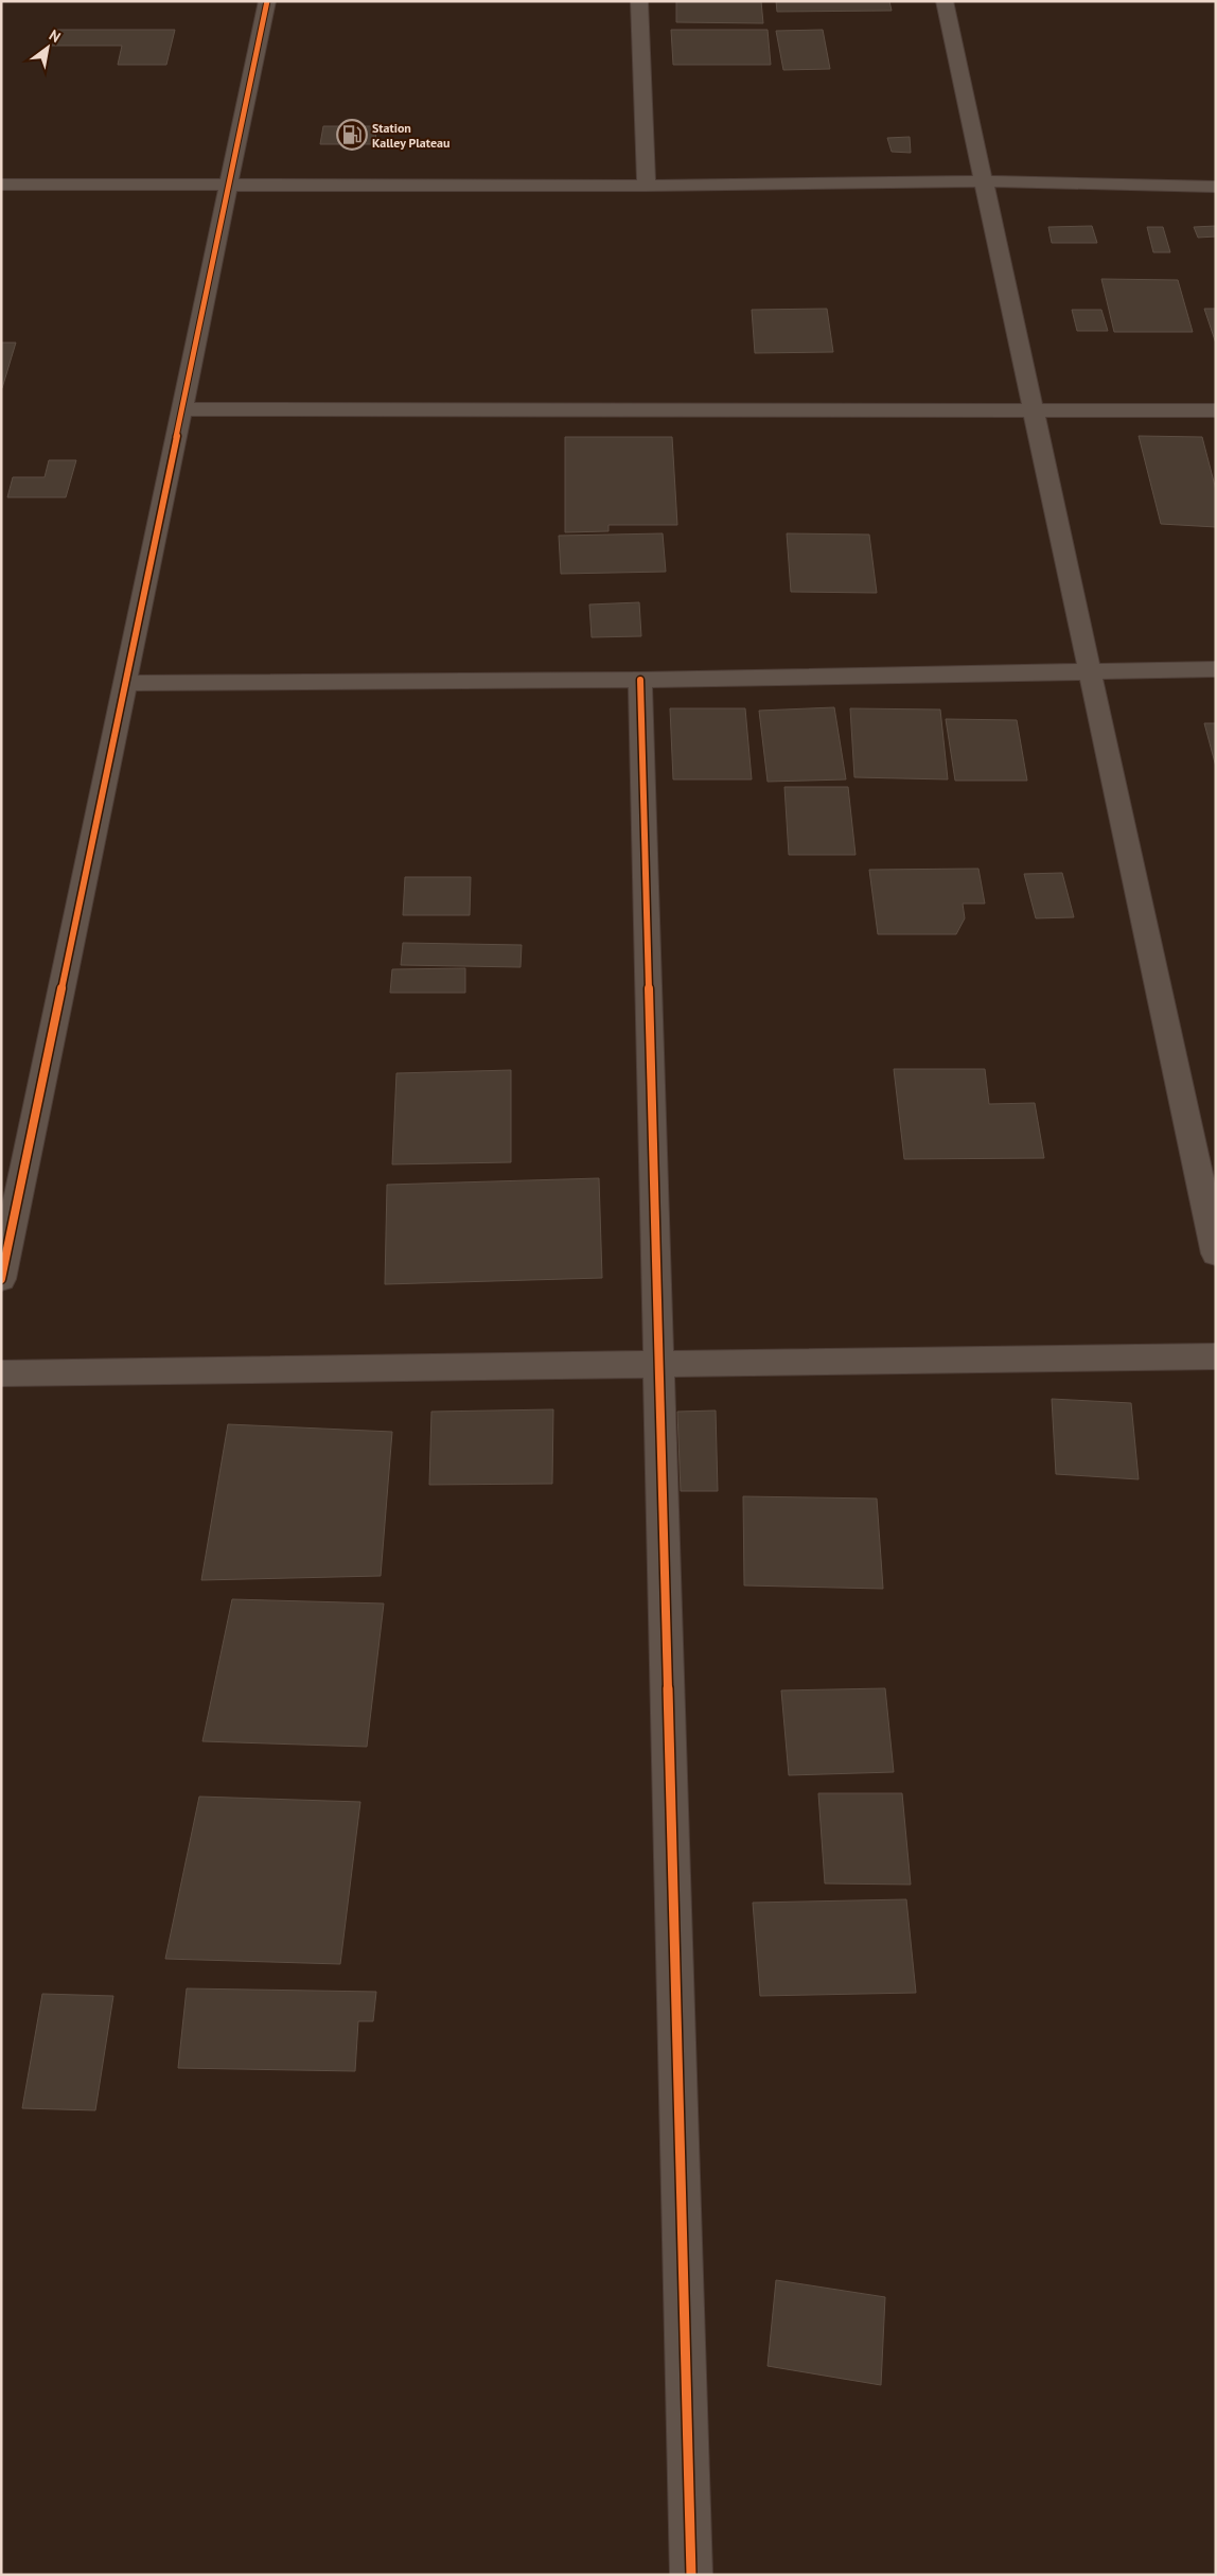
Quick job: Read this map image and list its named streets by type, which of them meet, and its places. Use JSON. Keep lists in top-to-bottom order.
{
  "places": {
    "fuel station": ["Station Kalley Plateau"]
  },
  "north": "top right"
}
